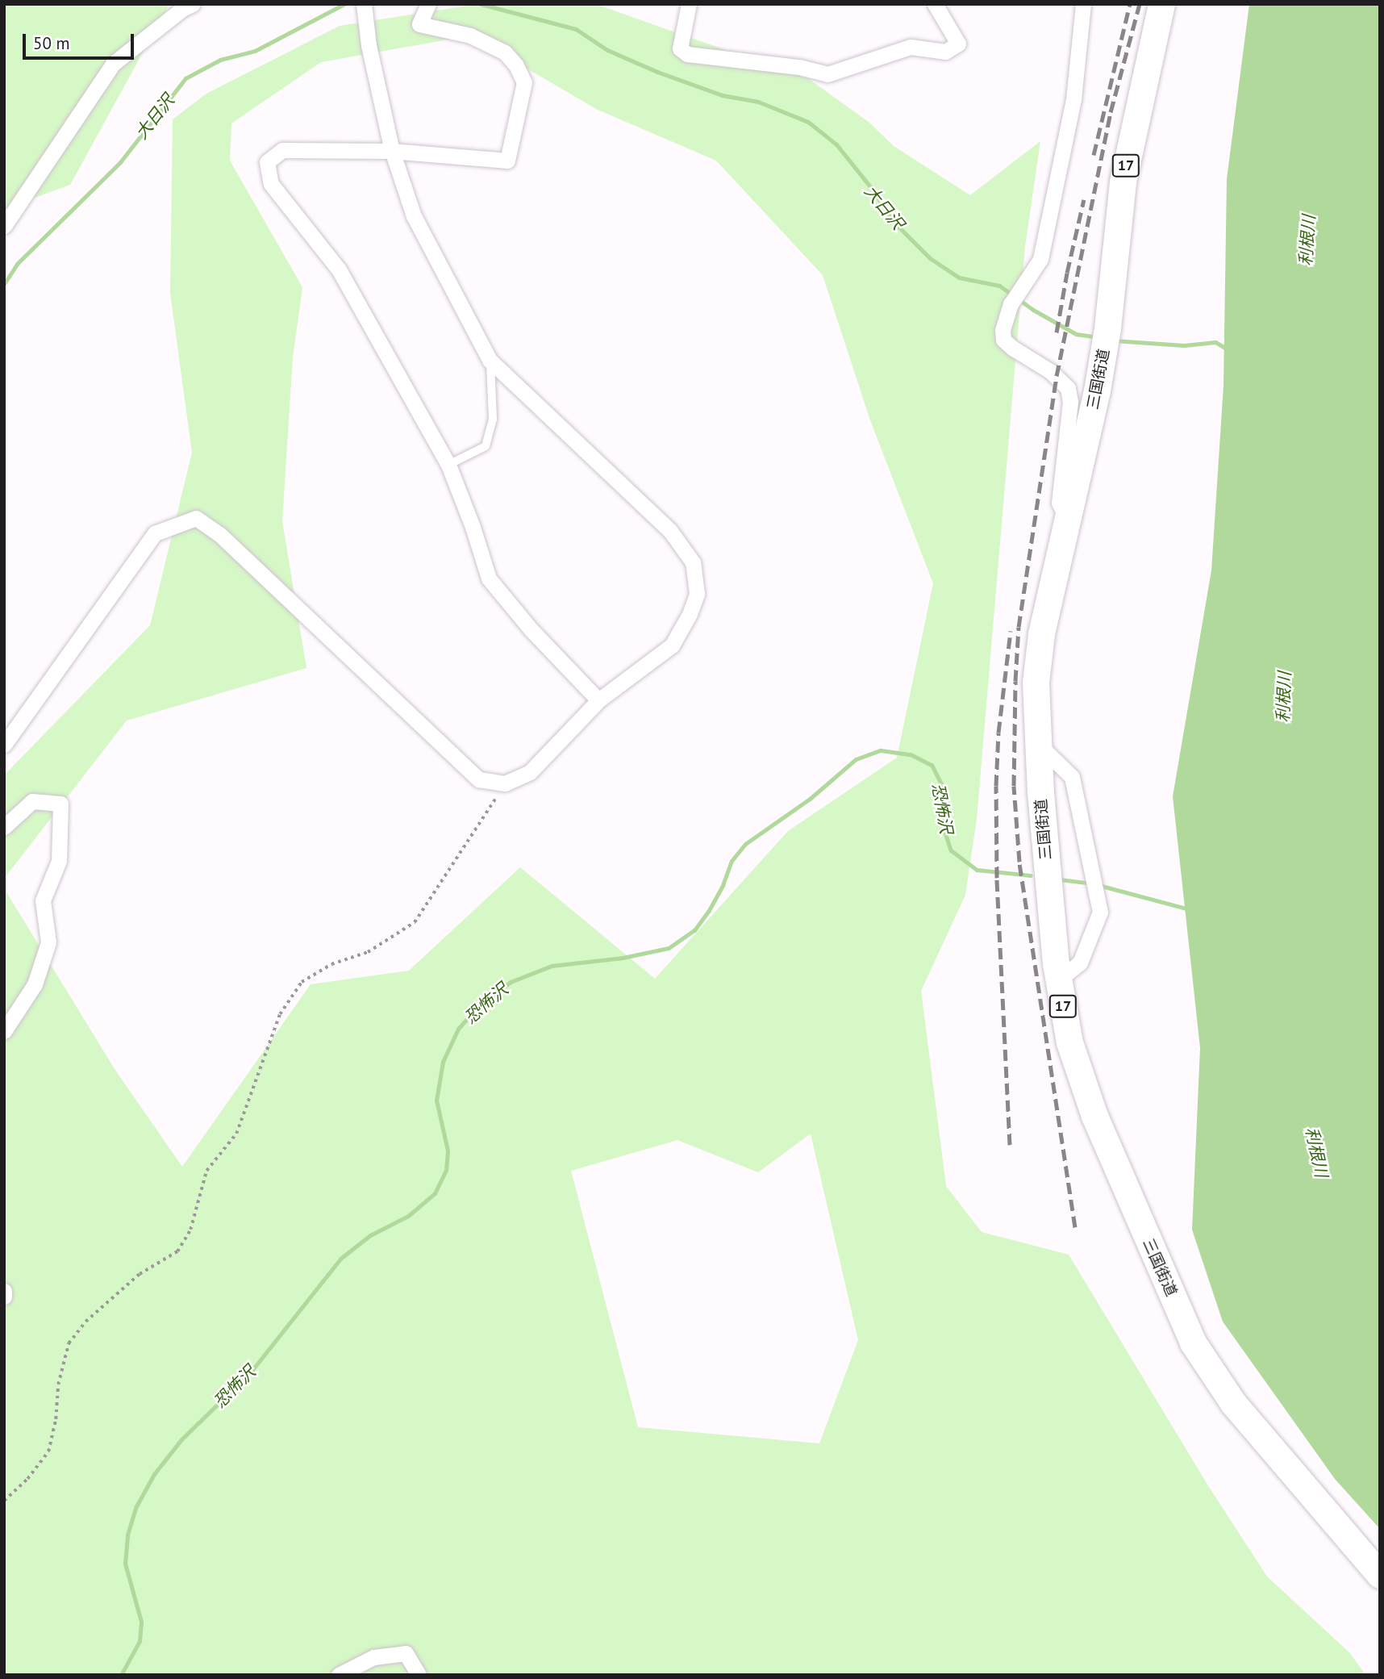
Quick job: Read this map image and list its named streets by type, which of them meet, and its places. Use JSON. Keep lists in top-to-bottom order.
{
  "streets": {
    "highway": ["17", "三国街道"]
  },
  "water": ["大日沢", "利根川", "恐怖沢"],
  "scale_bar": "50 m"
}
